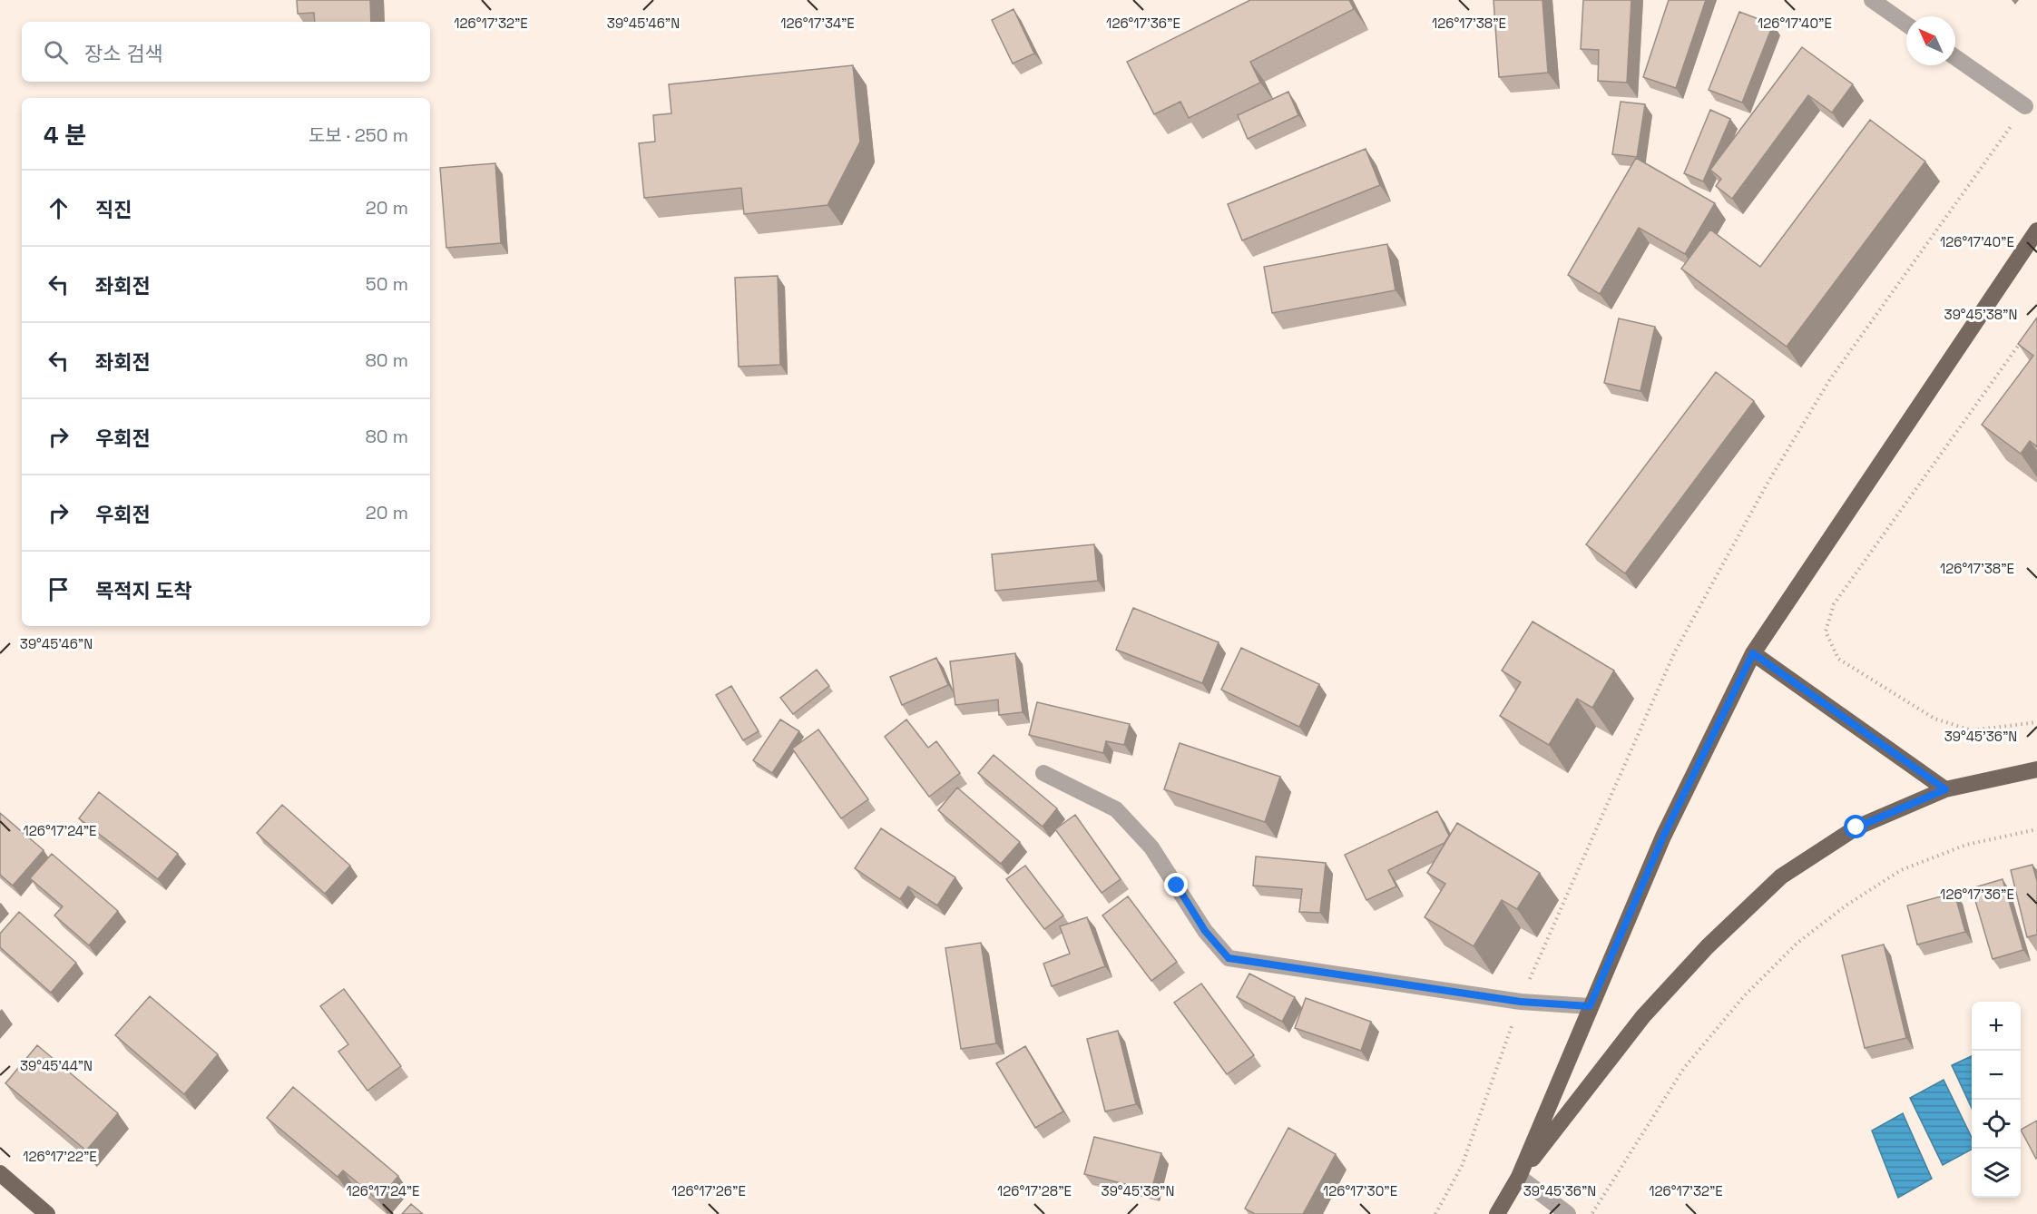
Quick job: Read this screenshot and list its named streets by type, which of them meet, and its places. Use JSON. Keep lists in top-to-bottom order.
{
  "north": "top left",
  "page": {
    "search": "장소 검색",
    "heading": ["4 분", "도보 · 250 m"],
    "list": [
      ["직진", "20 m"],
      ["좌회전", "50 m"],
      ["좌회전", "80 m"],
      ["우회전", "80 m"],
      ["우회전", "20 m"],
      "목적지 도착"
    ],
    "map_buttons": ["+", "−"]
  },
  "coordinates": [
    "126°17'32\"E",
    "126°17'40\"E",
    "39°45'46\"N",
    "126°17'34\"E",
    "126°17'36\"E",
    "126°17'38\"E",
    "39°45'38\"N",
    "39°45'36\"N",
    "126°17'24\"E",
    "39°45'44\"N",
    "126°17'22\"E",
    "126°17'26\"E",
    "126°17'28\"E",
    "126°17'30\"E"
  ]
}
